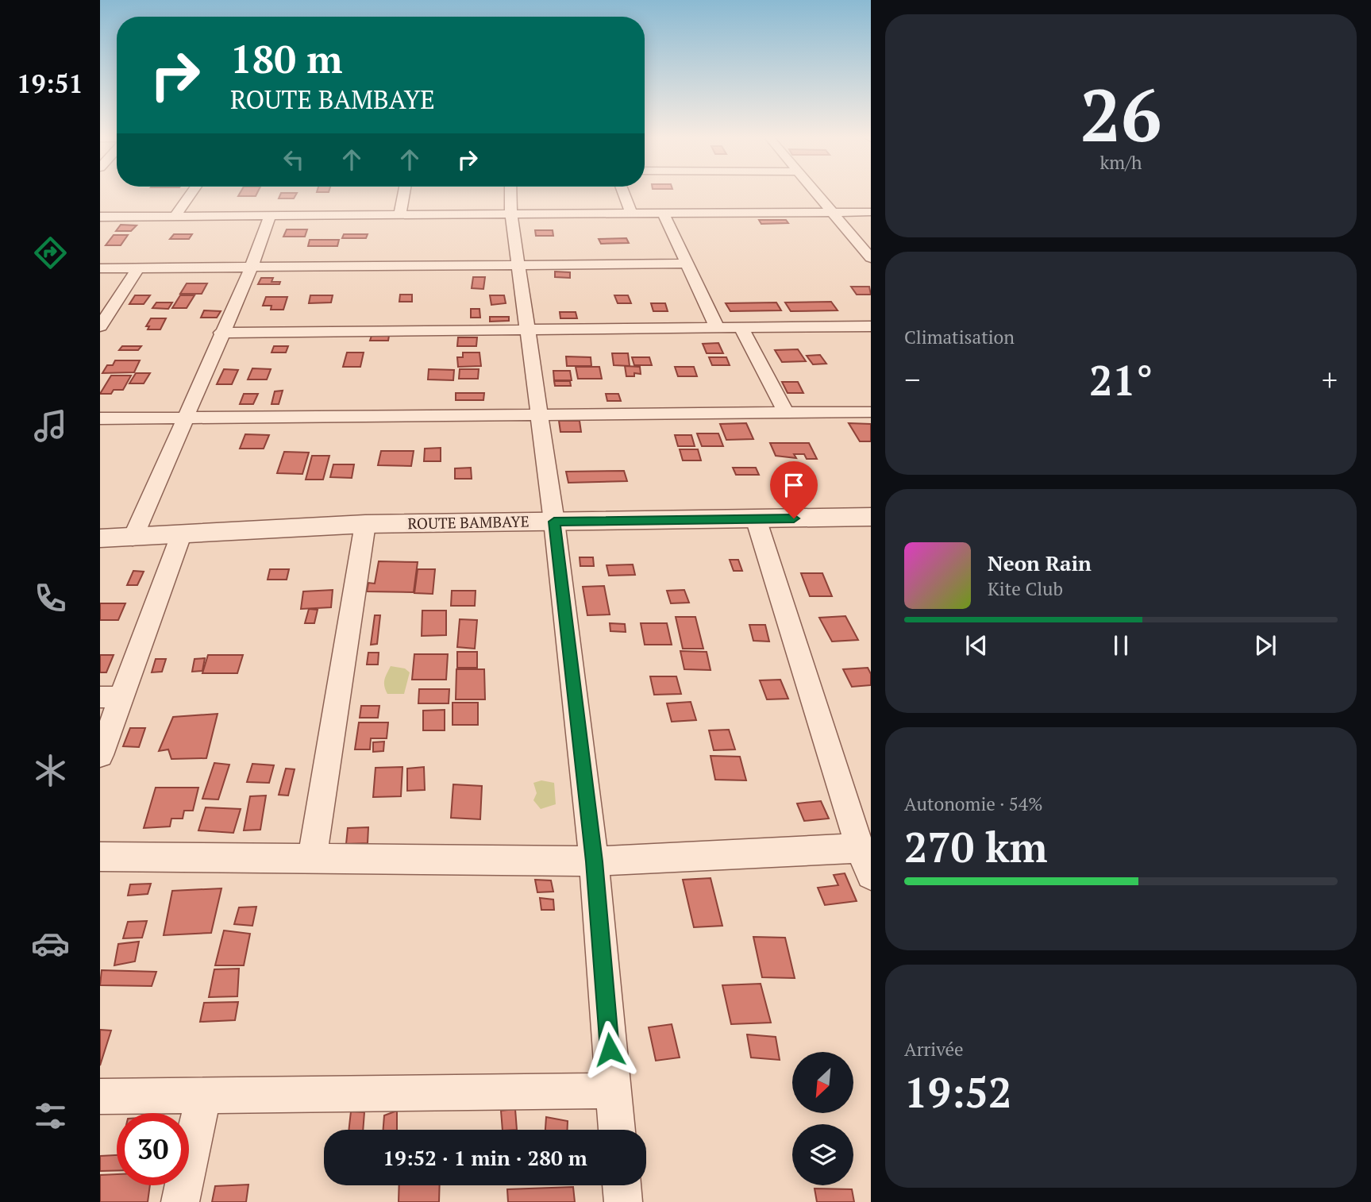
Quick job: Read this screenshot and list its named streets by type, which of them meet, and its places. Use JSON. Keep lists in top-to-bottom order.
{
  "streets": {
    "street": ["ROUTE BAMBAYE"]
  },
  "north": "bottom left",
  "page": {
    "tabs": "19:51",
    "tile": [
      ["26", "km/h"],
      "Climatisation",
      ["Autonomie · 54%", "270 km"],
      ["Arrivée", "19:52"]
    ],
    "turn": ["180 m", "ROUTE BAMBAYE"],
    "heat": ["−", "21°", "+"],
    "song": ["Neon Rain", "Kite Club"],
    "limit": "30",
    "trip": "19:52 · 1 min · 280 m"
  }
}
